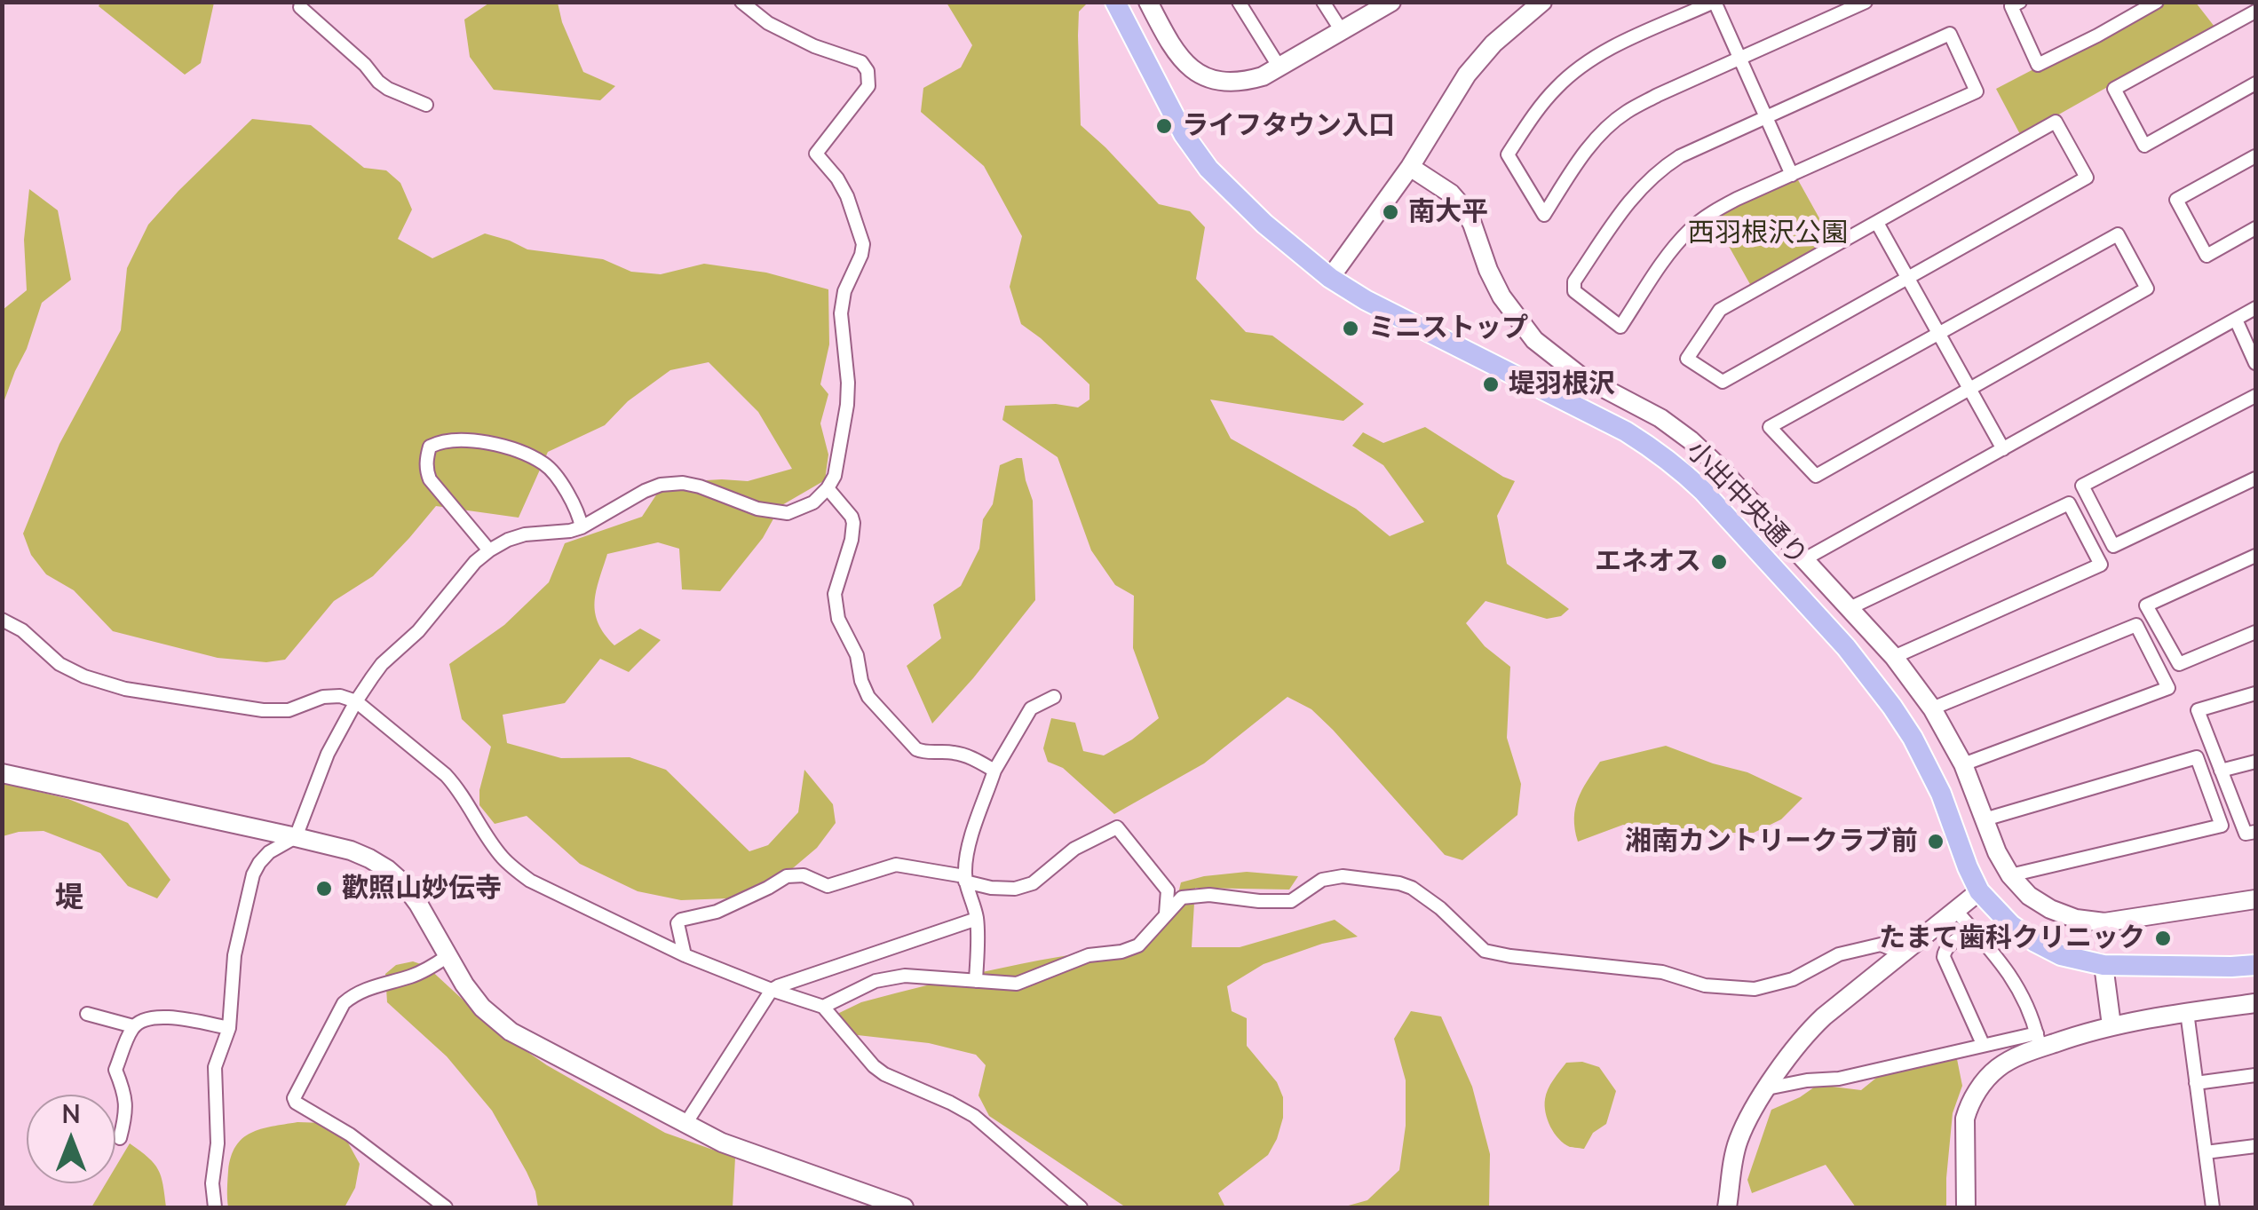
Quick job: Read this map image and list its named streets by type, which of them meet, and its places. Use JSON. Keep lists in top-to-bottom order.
{
  "streets": {
    "main road": ["小出中央通り"]
  },
  "districts": ["堤"],
  "parks": ["西羽根沢公園"],
  "places": [
    "ライフタウン入口",
    "南大平",
    "ミニストップ",
    "堤羽根沢",
    "エネオス",
    "湘南カントリークラブ前",
    "歡照山妙伝寺",
    "たまて歯科クリニック"
  ],
  "north": "top"
}
